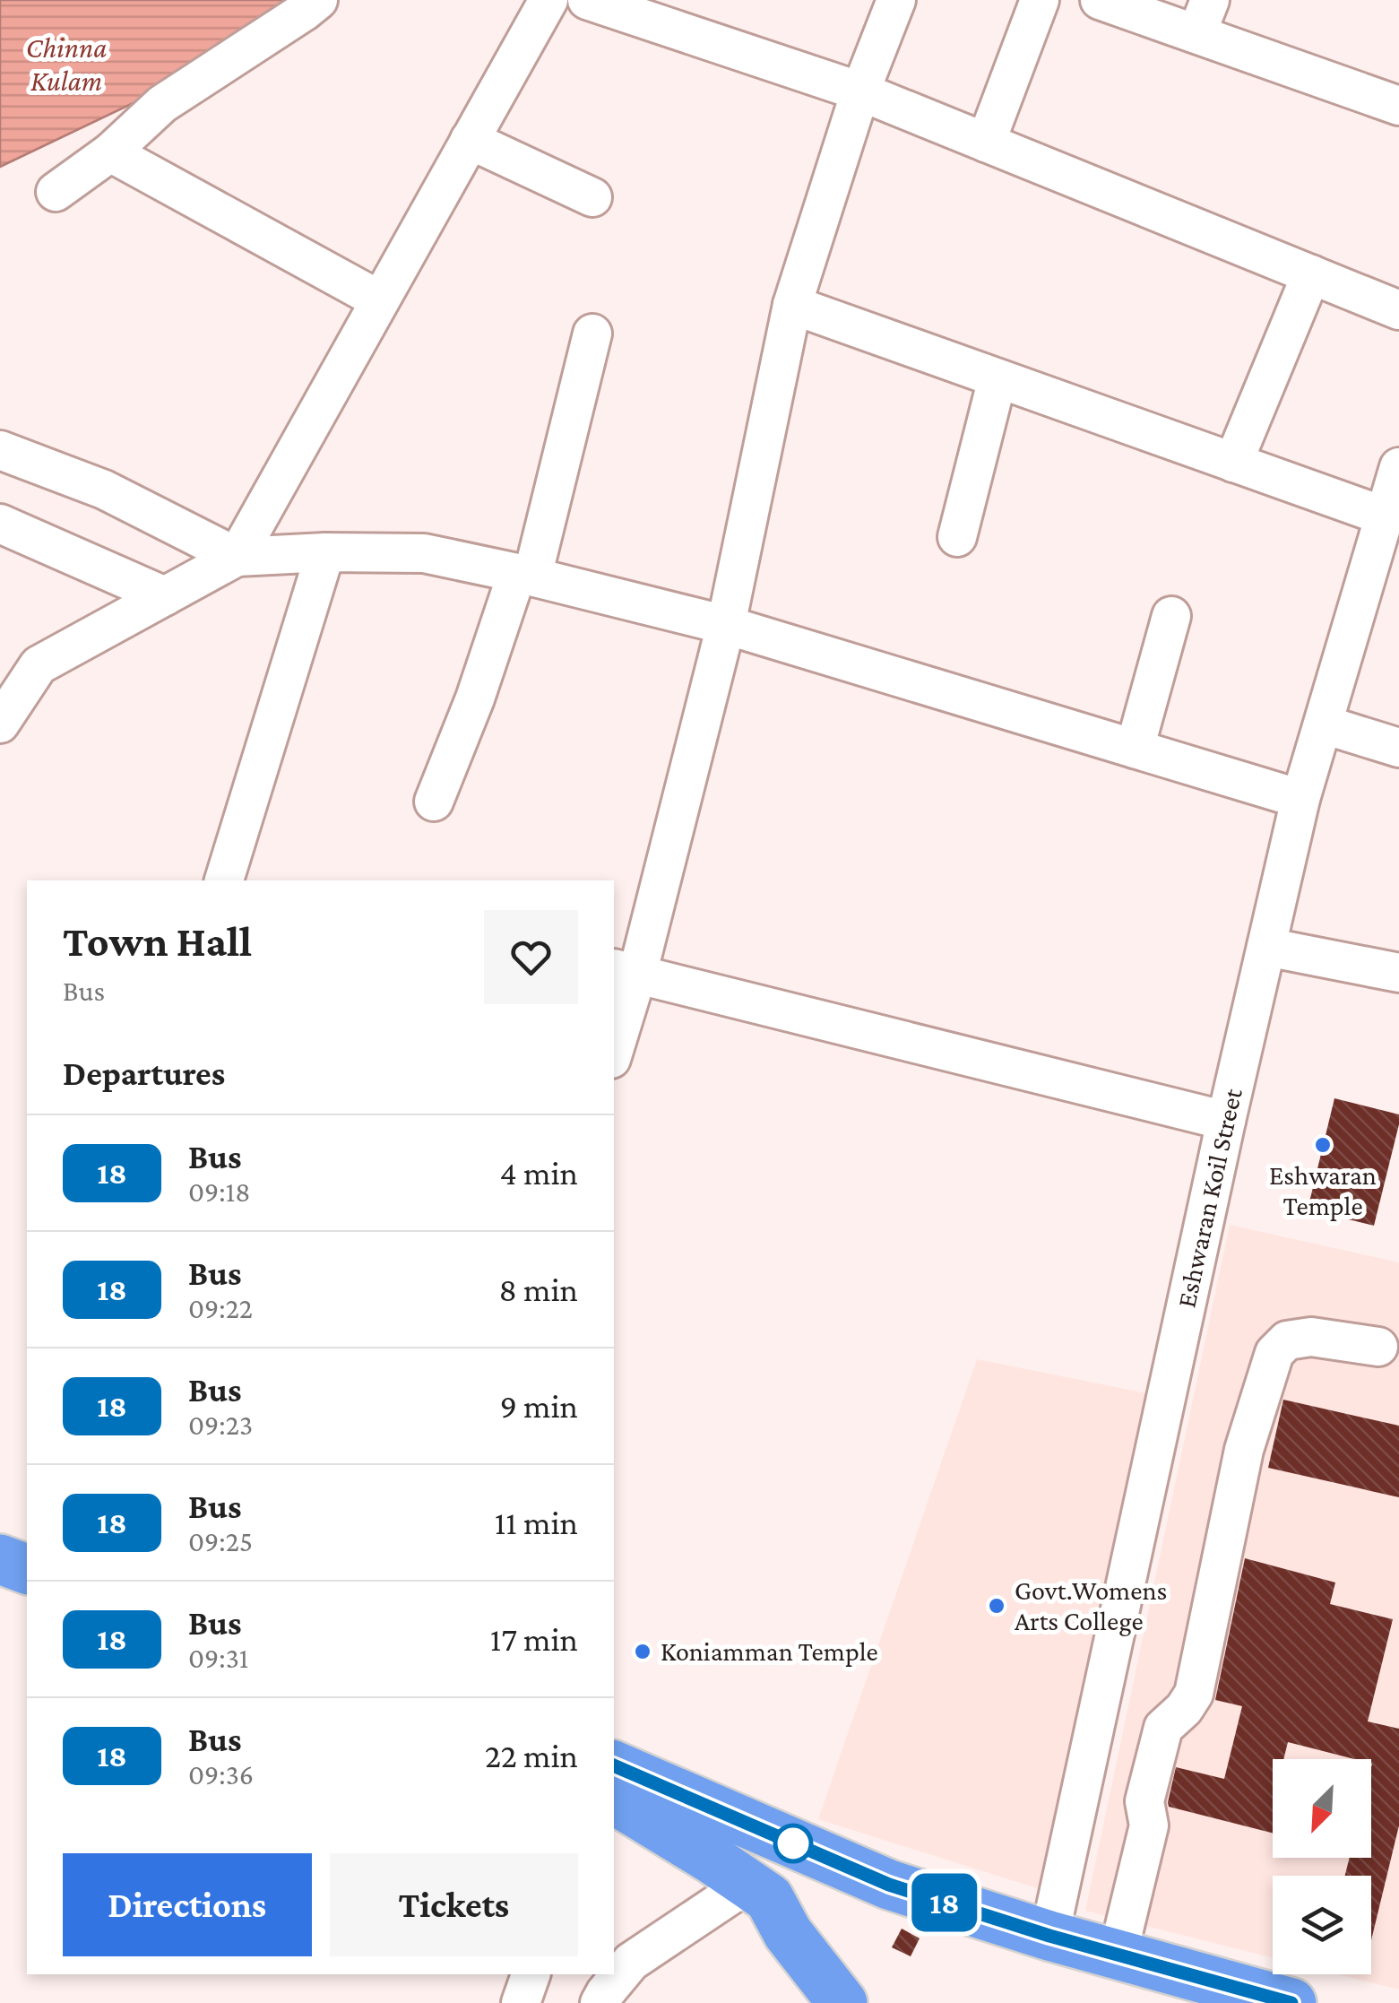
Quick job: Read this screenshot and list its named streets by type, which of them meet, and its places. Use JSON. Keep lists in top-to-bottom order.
{
  "streets": {
    "street": ["Eshwaran Koil Street"]
  },
  "water": ["Chinna Kulam"],
  "places": ["Eshwaran Temple", "Govt.Womens Arts College", "Koniamman Temple"],
  "lines": ["bus line 18"],
  "north": "bottom left",
  "page": {
    "on_map": "18",
    "heading": [
      ["Town Hall", "Bus"],
      "Departures"
    ],
    "list": [
      {
        "mark": "18",
        "name": "Bus",
        "note": "09:18",
        "value": "4 min"
      },
      {
        "mark": "18",
        "name": "Bus",
        "note": "09:22",
        "value": "8 min"
      },
      {
        "mark": "18",
        "name": "Bus",
        "note": "09:23",
        "value": "9 min"
      },
      {
        "mark": "18",
        "name": "Bus",
        "note": "09:25",
        "value": "11 min"
      },
      {
        "mark": "18",
        "name": "Bus",
        "note": "09:31",
        "value": "17 min"
      },
      {
        "mark": "18",
        "name": "Bus",
        "note": "09:36",
        "value": "22 min"
      }
    ],
    "buttons": ["Directions", "Tickets"]
  }
}
